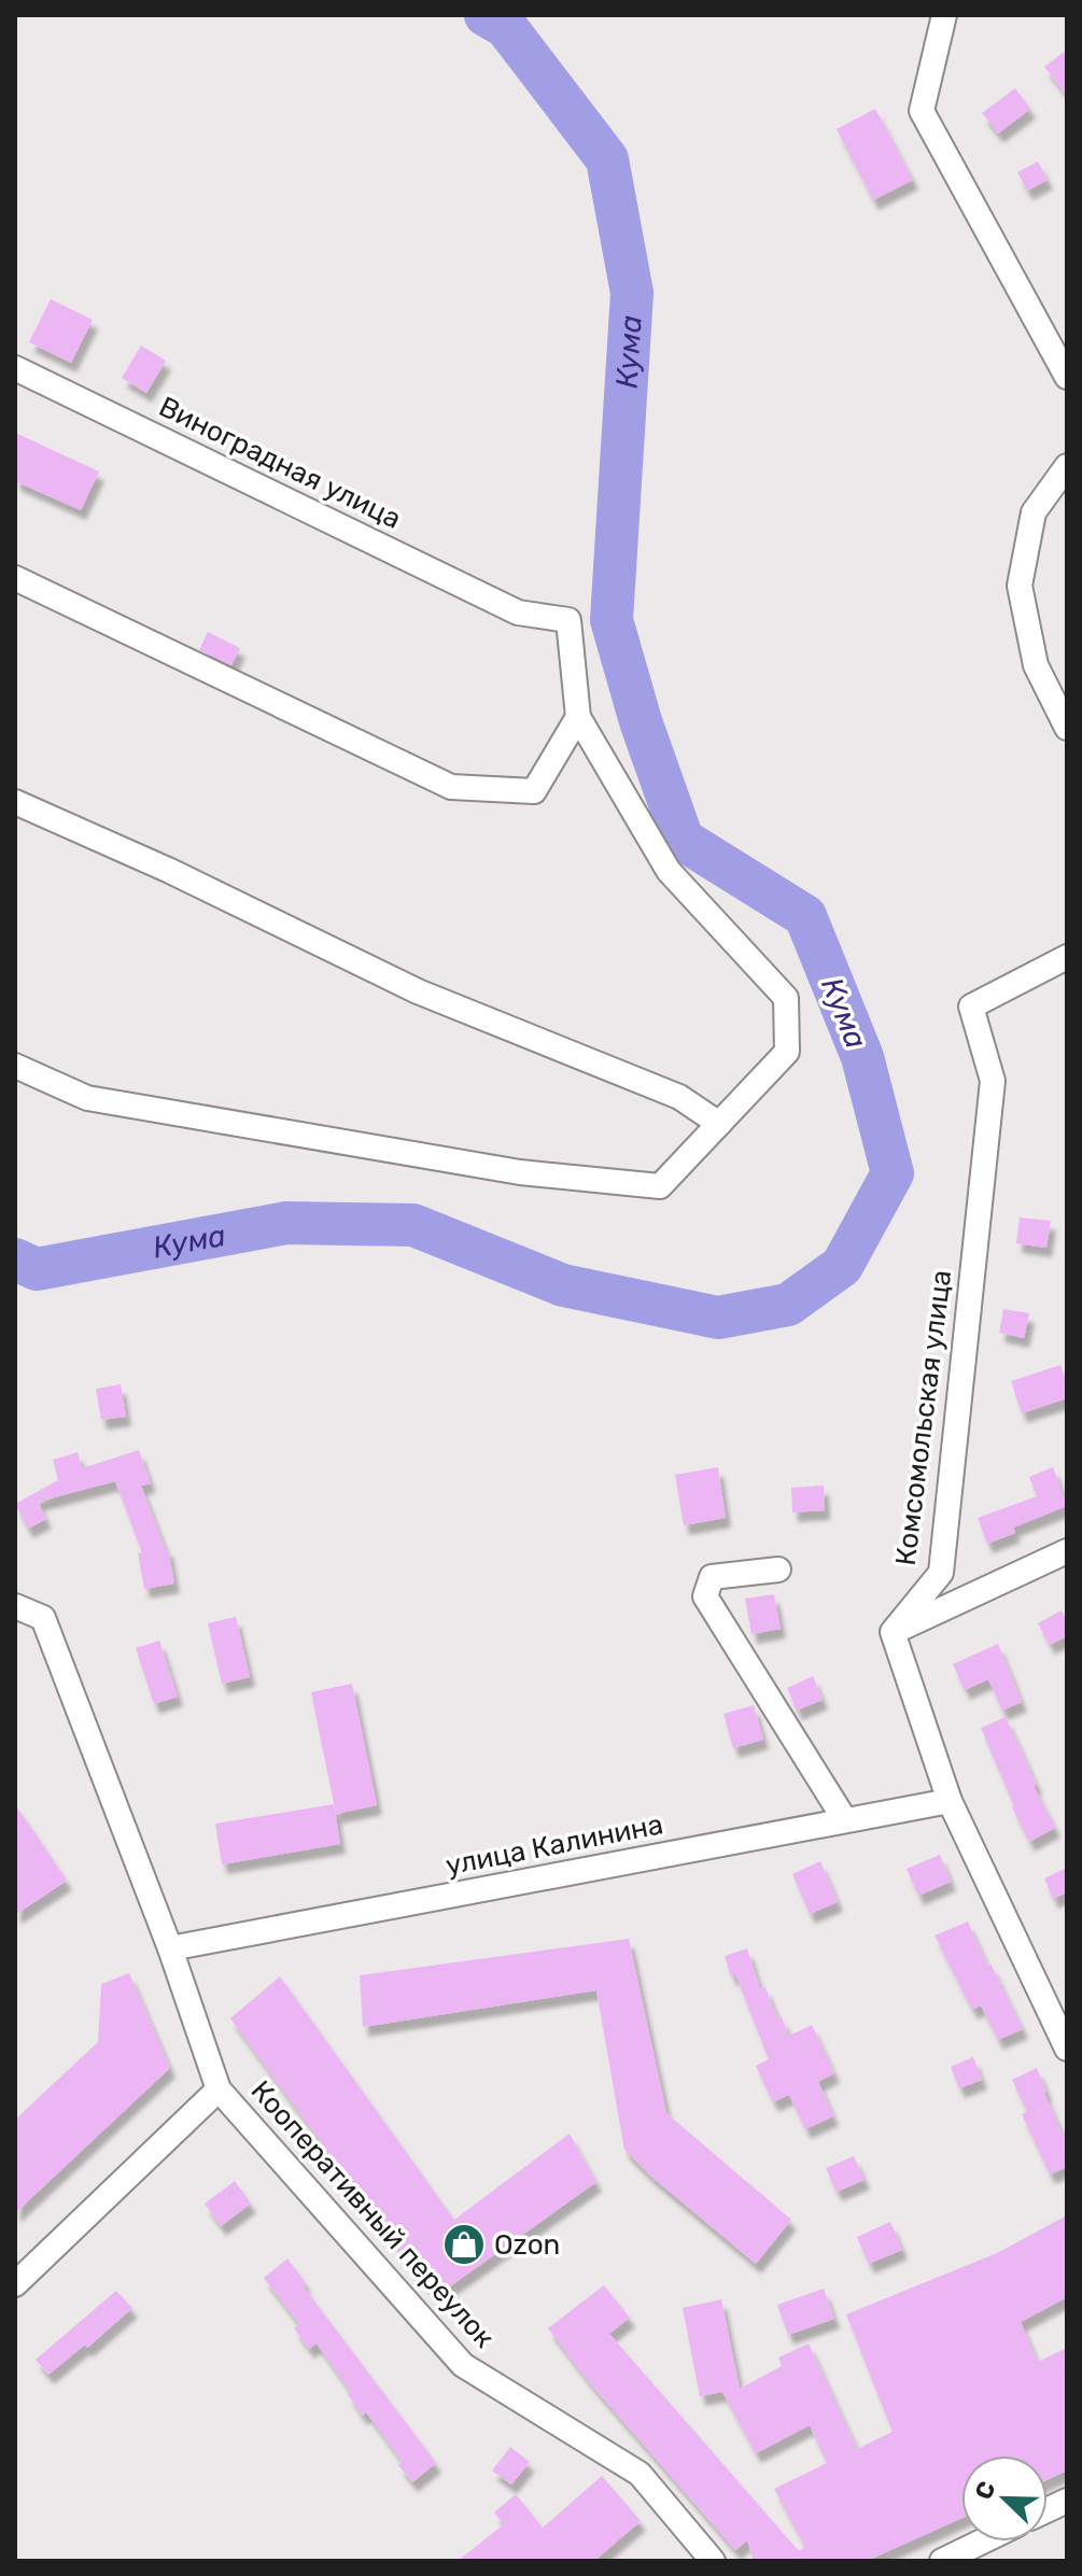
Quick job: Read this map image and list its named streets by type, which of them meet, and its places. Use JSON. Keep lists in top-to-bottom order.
{
  "streets": {
    "street": [
      "Виноградная улица",
      "Комсомольская улица",
      "улица Калинина",
      "Кооперативный переулок"
    ]
  },
  "crossings": [
    ["улица Калинина", "Кооперативный переулок"]
  ],
  "water": ["Кума"],
  "places": {
    "shop": ["Ozon"]
  },
  "north": "top left"
}
